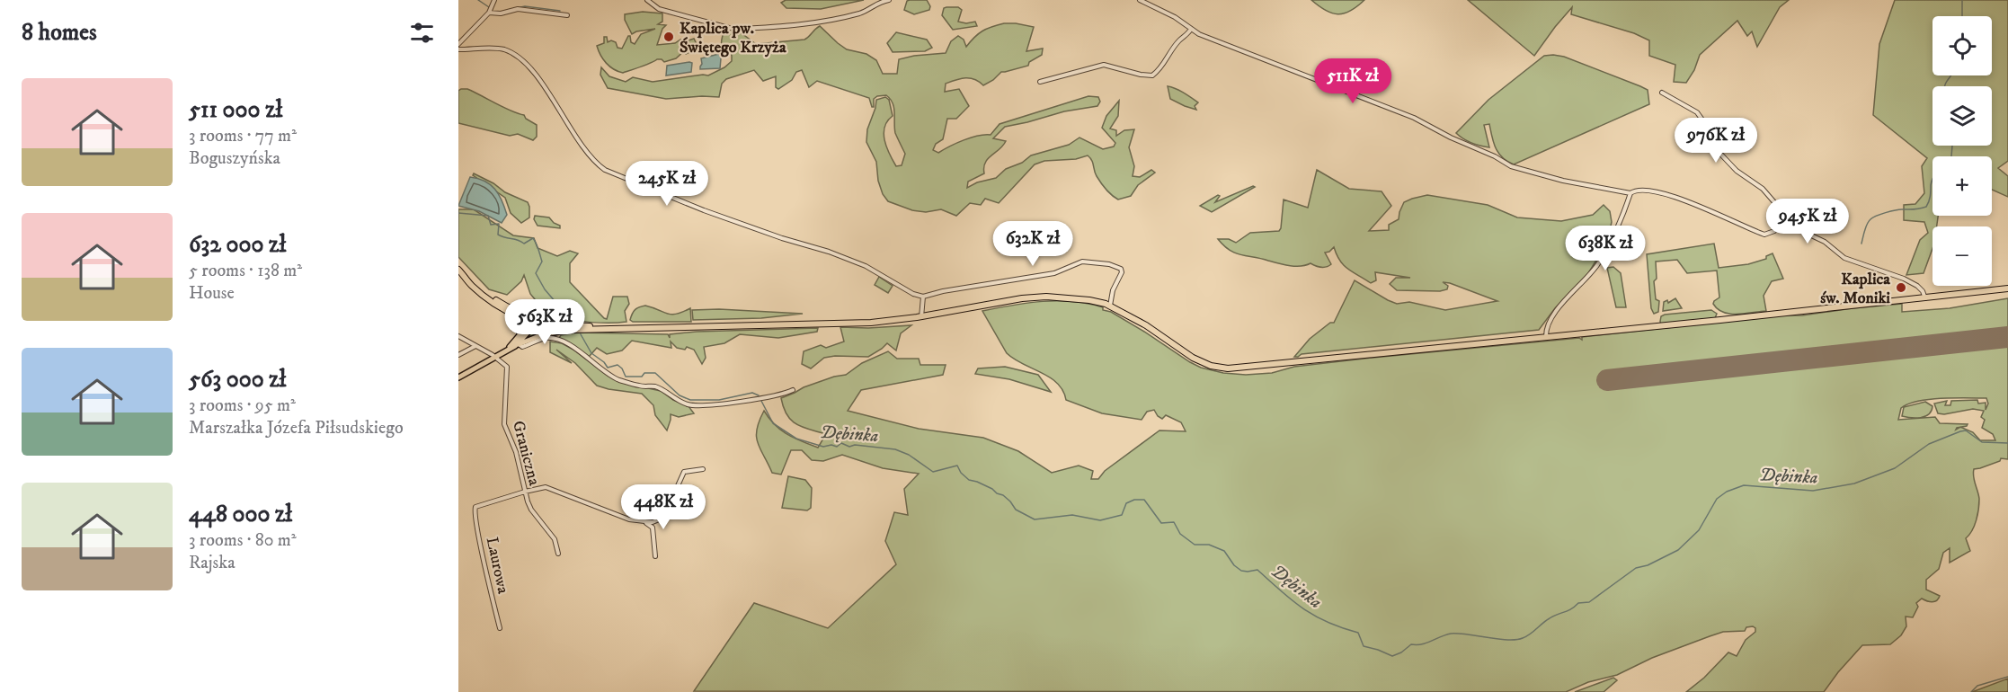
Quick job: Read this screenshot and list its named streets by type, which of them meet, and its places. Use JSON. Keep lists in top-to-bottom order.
{
  "streets": {
    "street": ["Graniczna", "Laurowa"]
  },
  "crossings": [
    ["Graniczna", "Laurowa"]
  ],
  "water": ["Dębinka"],
  "places": ["Kaplica pw. Świętego Krzyża", "Kaplica św. Moniki"],
  "page": {
    "heading": "8 homes",
    "map_buttons": ["+", "−"],
    "price": [
      "511K zł",
      "976K zł",
      "245K zł",
      "945K zł",
      "632K zł",
      "638K zł",
      "563K zł",
      "448K zł"
    ],
    "list": [
      {
        "name": "511 000 zł",
        "note": "3 rooms · 77 m² · Boguszyńska"
      },
      {
        "name": "632 000 zł",
        "note": "5 rooms · 138 m² · House"
      },
      {
        "name": "563 000 zł",
        "note": "3 rooms · 95 m² · Marszałka Józefa Piłsudskiego"
      },
      {
        "name": "448 000 zł",
        "note": "3 rooms · 80 m² · Rajska"
      }
    ]
  }
}
